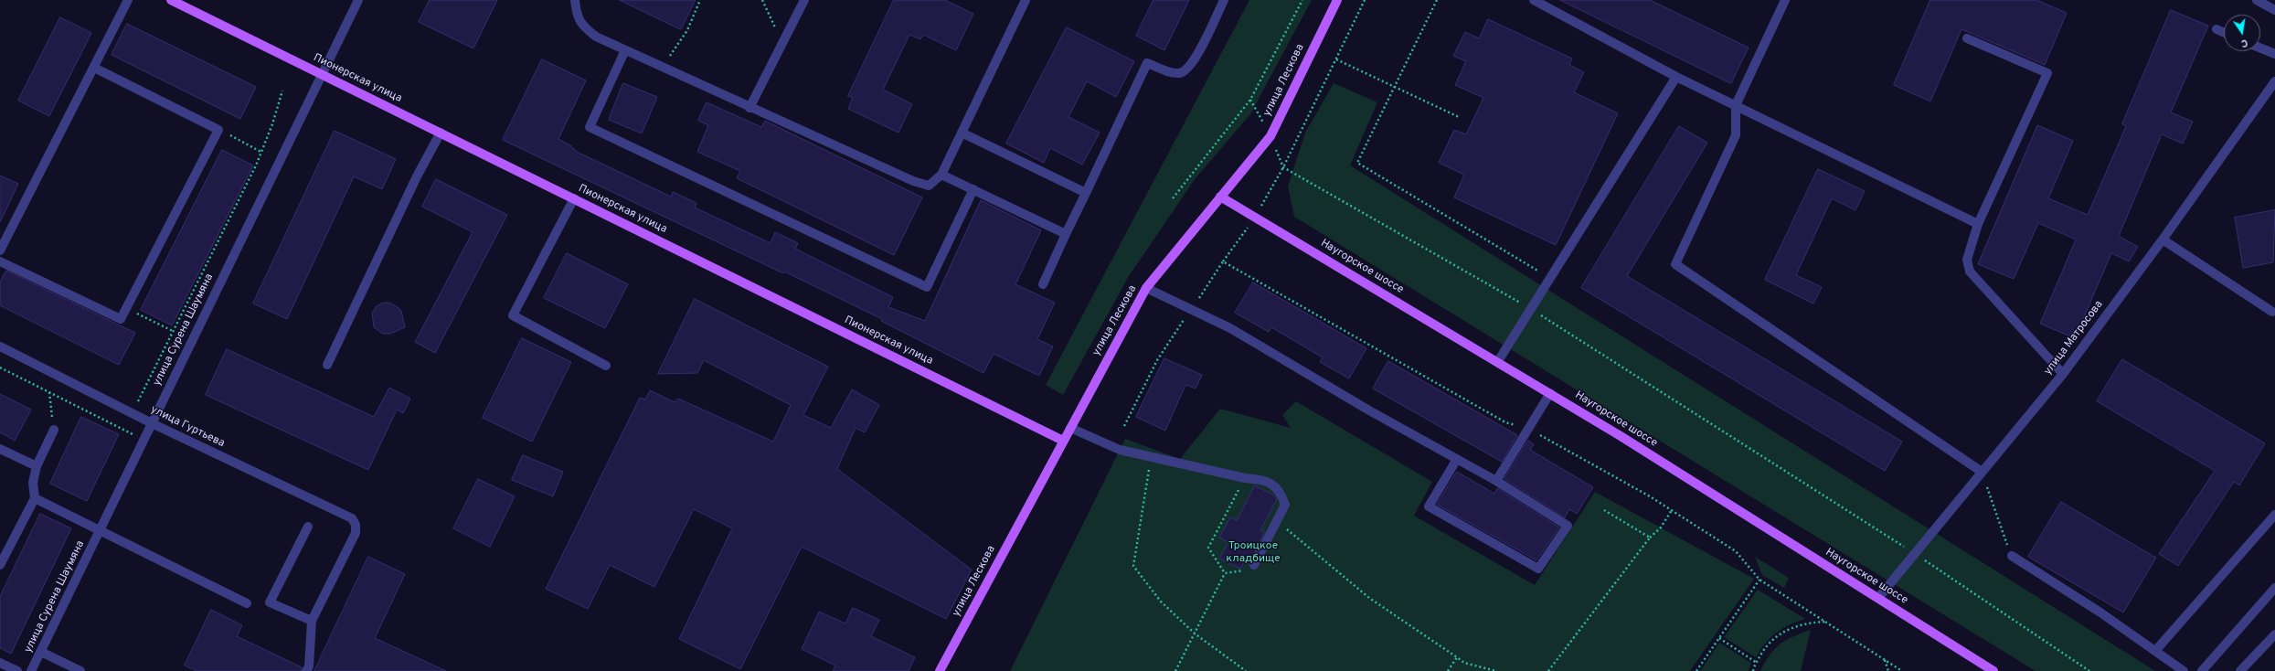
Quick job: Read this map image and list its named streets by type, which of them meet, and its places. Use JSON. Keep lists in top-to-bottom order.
{
  "streets": {
    "main road": ["Пионерская улица", "улица Лескова", "Наугорское шоссе"],
    "street": ["улица Сурена Шаумяна", "улица Матросова", "улица Гуртьева"]
  },
  "crossings": [
    ["Пионерская улица", "улица Лескова"],
    ["Пионерская улица", "улица Сурена Шаумяна"],
    ["улица Лескова", "Наугорское шоссе"],
    ["Наугорское шоссе", "улица Матросова"],
    ["улица Сурена Шаумяна", "улица Гуртьева"]
  ],
  "parks": ["Троицкое кладбище"],
  "north": "bottom"
}
